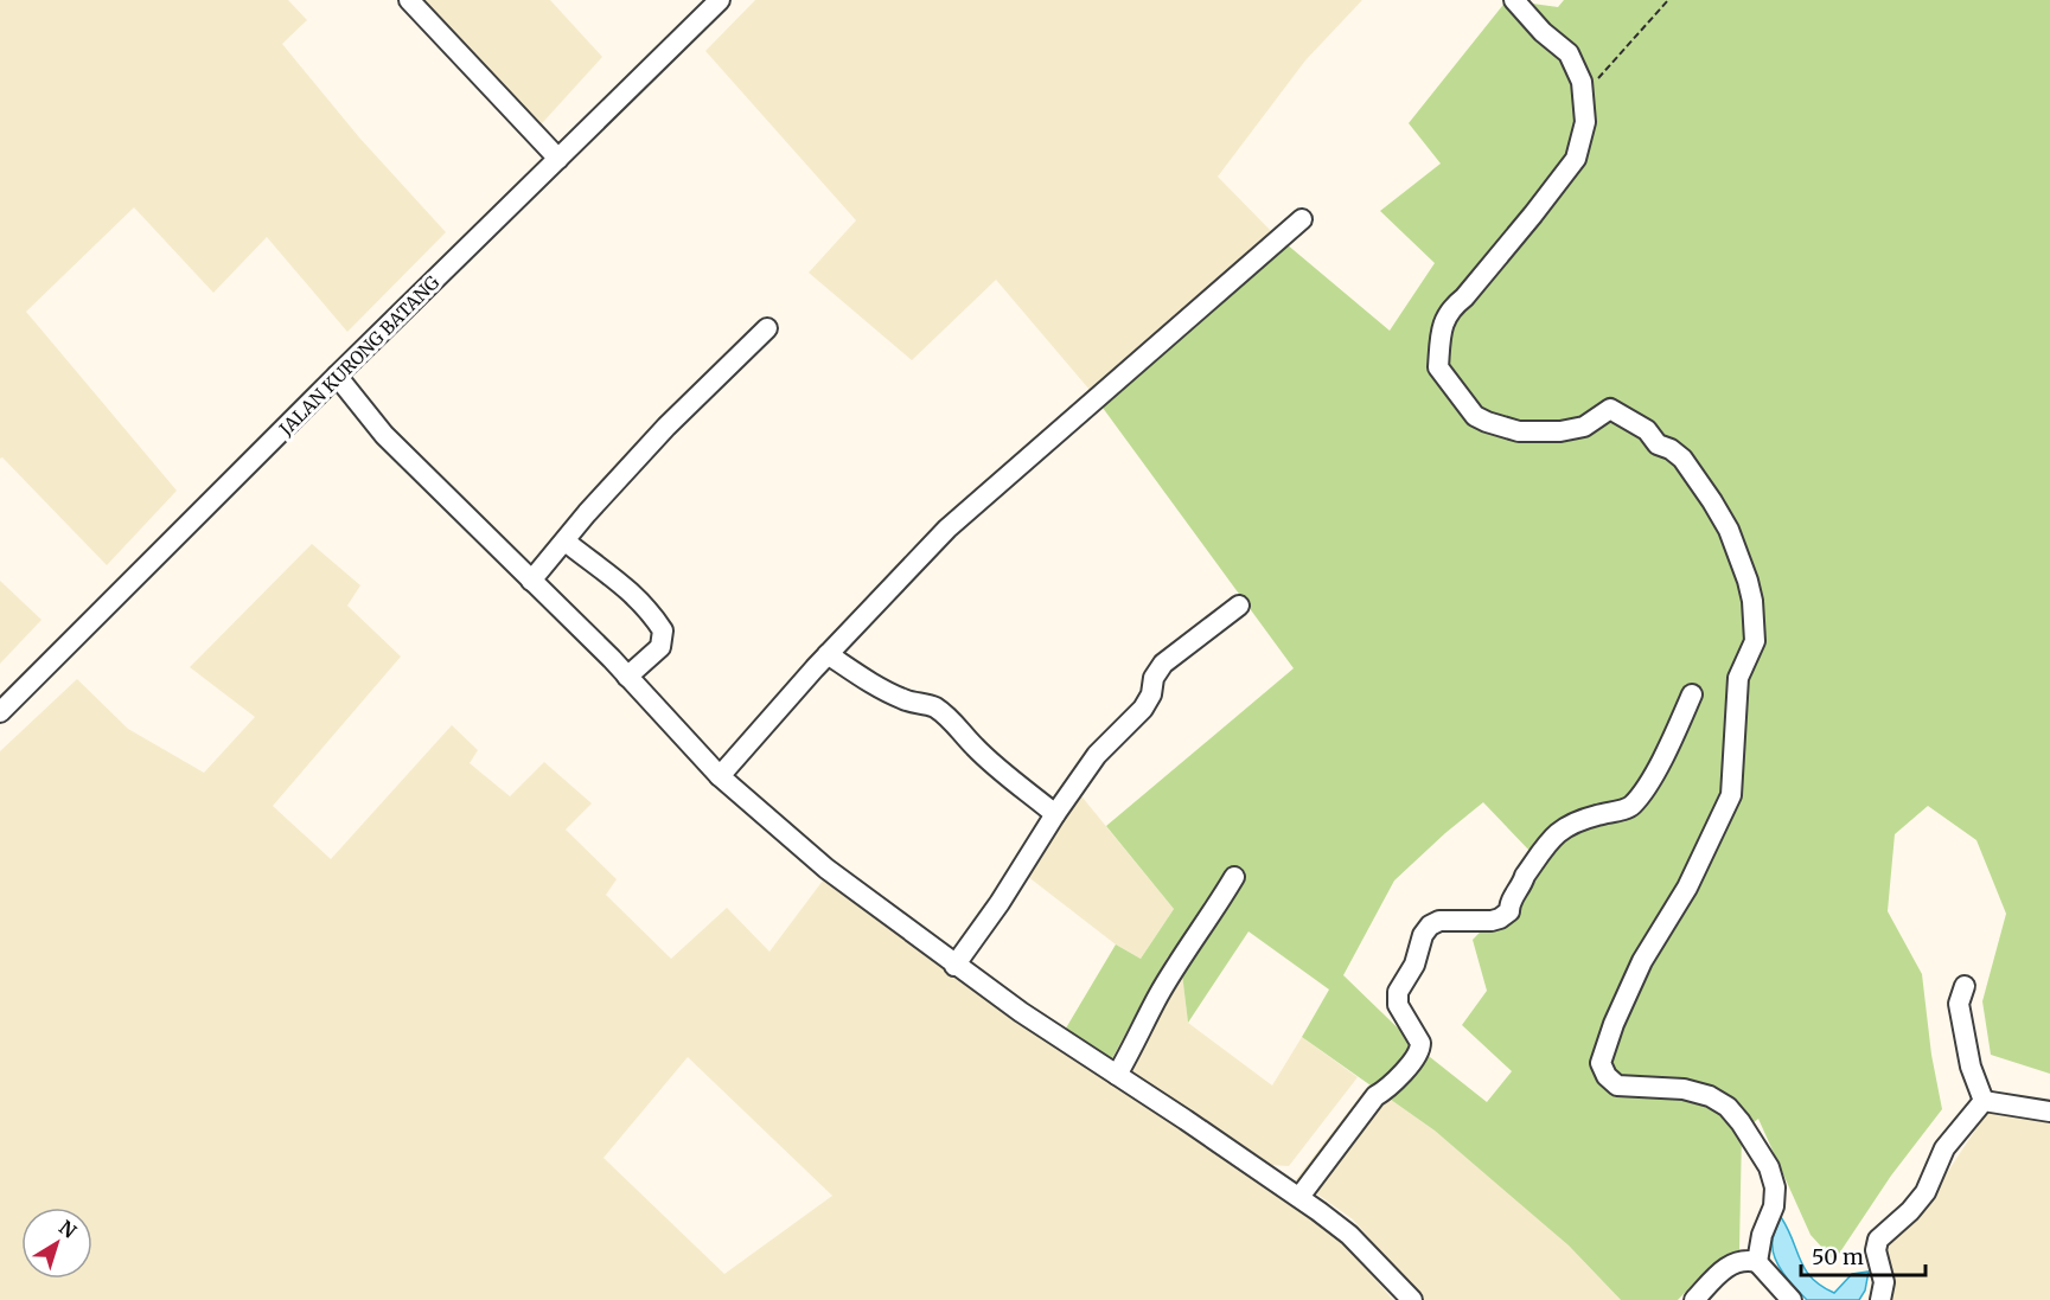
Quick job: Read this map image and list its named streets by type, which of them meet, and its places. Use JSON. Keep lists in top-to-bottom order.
{
  "streets": {
    "street": ["JALAN KURONG BATANG"]
  },
  "scale_bar": "50 m",
  "north": "top right"
}
